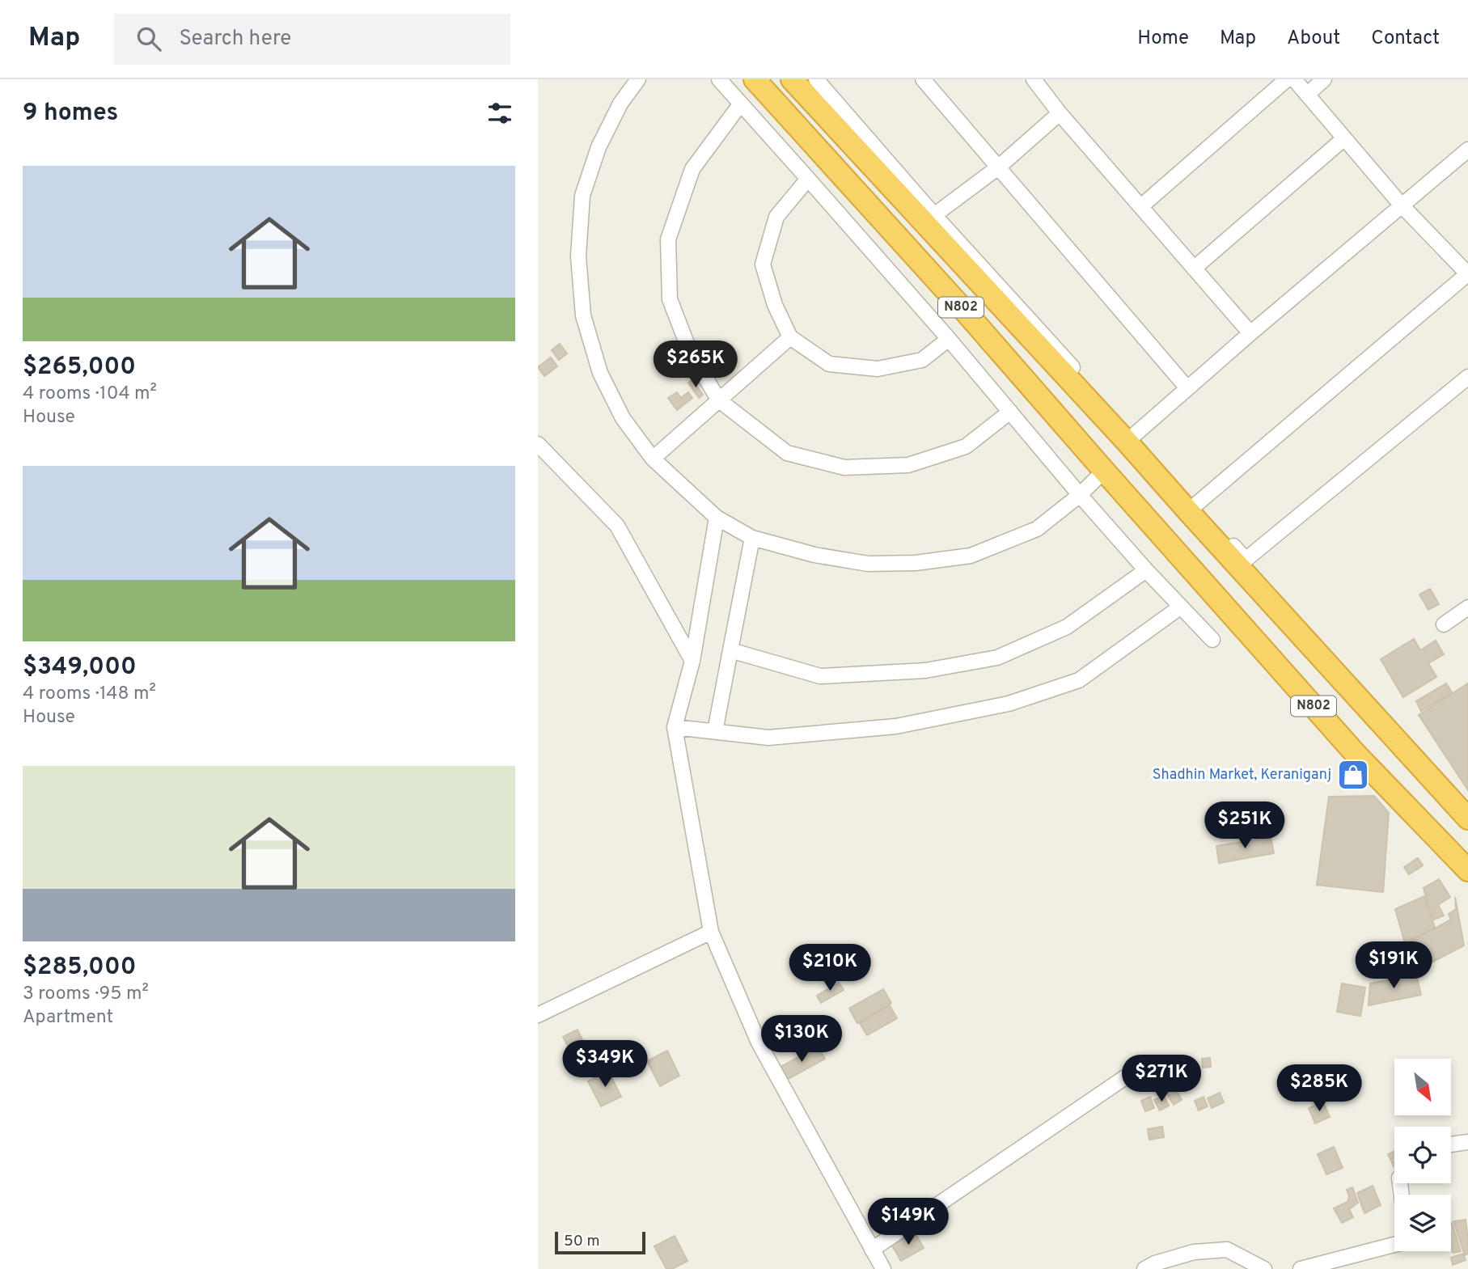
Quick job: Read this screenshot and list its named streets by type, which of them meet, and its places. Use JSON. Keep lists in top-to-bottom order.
{
  "streets": {
    "highway": ["N802"]
  },
  "places": {
    "shop": ["Shadhin Market, Keraniganj"]
  },
  "scale_bar": "50 m",
  "north": "bottom right",
  "page": {
    "header": "Map",
    "search": "Search here",
    "nav": [
      "Home",
      "Map",
      "About",
      "Contact"
    ],
    "heading": "9 homes",
    "list": [
      {
        "name": "$265,000",
        "note": "4 rooms · 104 m² · House"
      },
      {
        "name": "$349,000",
        "note": "4 rooms · 148 m² · House"
      },
      {
        "name": "$285,000",
        "note": "3 rooms · 95 m² · Apartment"
      }
    ],
    "price": [
      "$265K",
      "$251K",
      "$191K",
      "$210K",
      "$130K",
      "$349K",
      "$271K",
      "$285K",
      "$149K"
    ],
    "scale": "50 m"
  }
}
